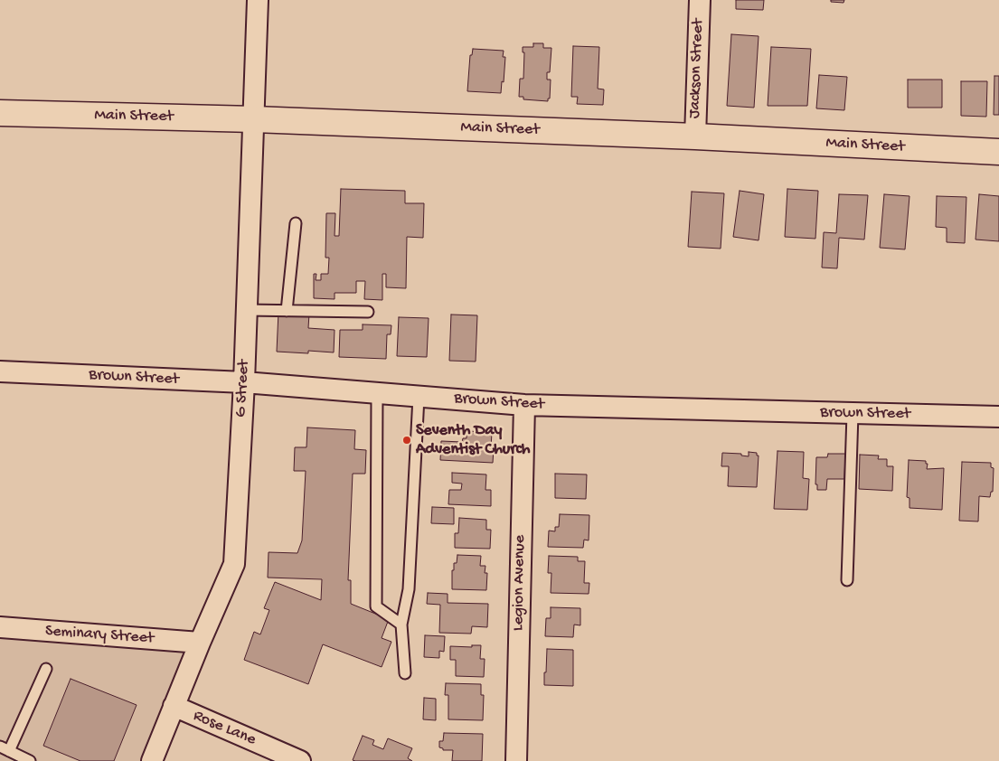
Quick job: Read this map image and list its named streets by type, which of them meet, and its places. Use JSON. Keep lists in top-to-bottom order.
{
  "streets": {
    "street": [
      "Jackson Street",
      "Main Street",
      "Brown Street",
      "G Street",
      "Legion Avenue",
      "Seminary Street",
      "Rose Lane"
    ]
  },
  "crossings": [
    ["Jackson Street", "Main Street"],
    ["Main Street", "G Street"],
    ["Brown Street", "G Street"],
    ["Brown Street", "Legion Avenue"],
    ["G Street", "Seminary Street"],
    ["G Street", "Rose Lane"]
  ],
  "places": ["Seventh Day Adventist Church"]
}
